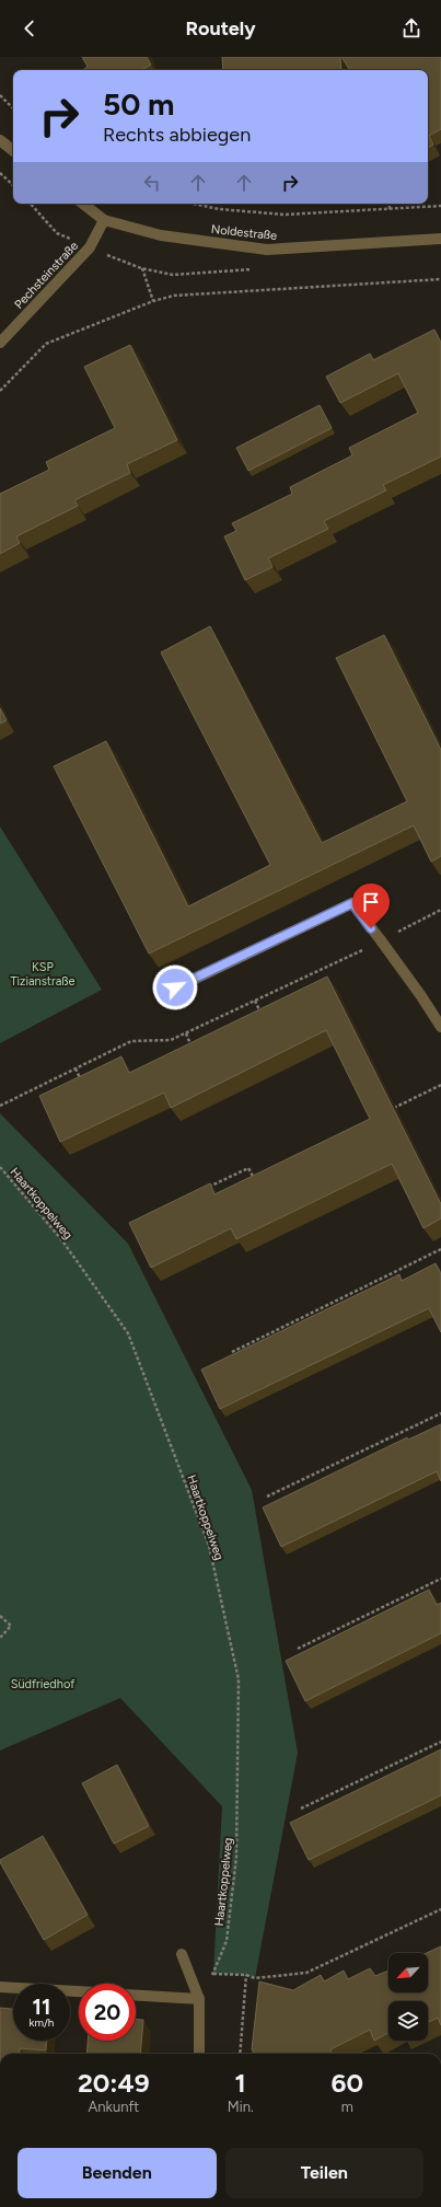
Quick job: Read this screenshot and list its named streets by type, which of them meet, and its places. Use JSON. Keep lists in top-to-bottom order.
{
  "streets": {
    "street": ["Noldestraße", "Pechsteinstraße"],
    "path": ["Haartkoppelweg"]
  },
  "crossings": [
    ["Noldestraße", "Pechsteinstraße"]
  ],
  "parks": ["KSP Tizianstraße", "Südfriedhof"],
  "north": "bottom left",
  "page": {
    "header": "Routely",
    "turn": ["50 m", "Rechts abbiegen"],
    "speed": "11 km/h",
    "limit": "20",
    "eta": [
      "20:49",
      "Ankunft",
      "1",
      "Min.",
      "60",
      "m"
    ],
    "buttons": ["Beenden", "Teilen"]
  }
}
